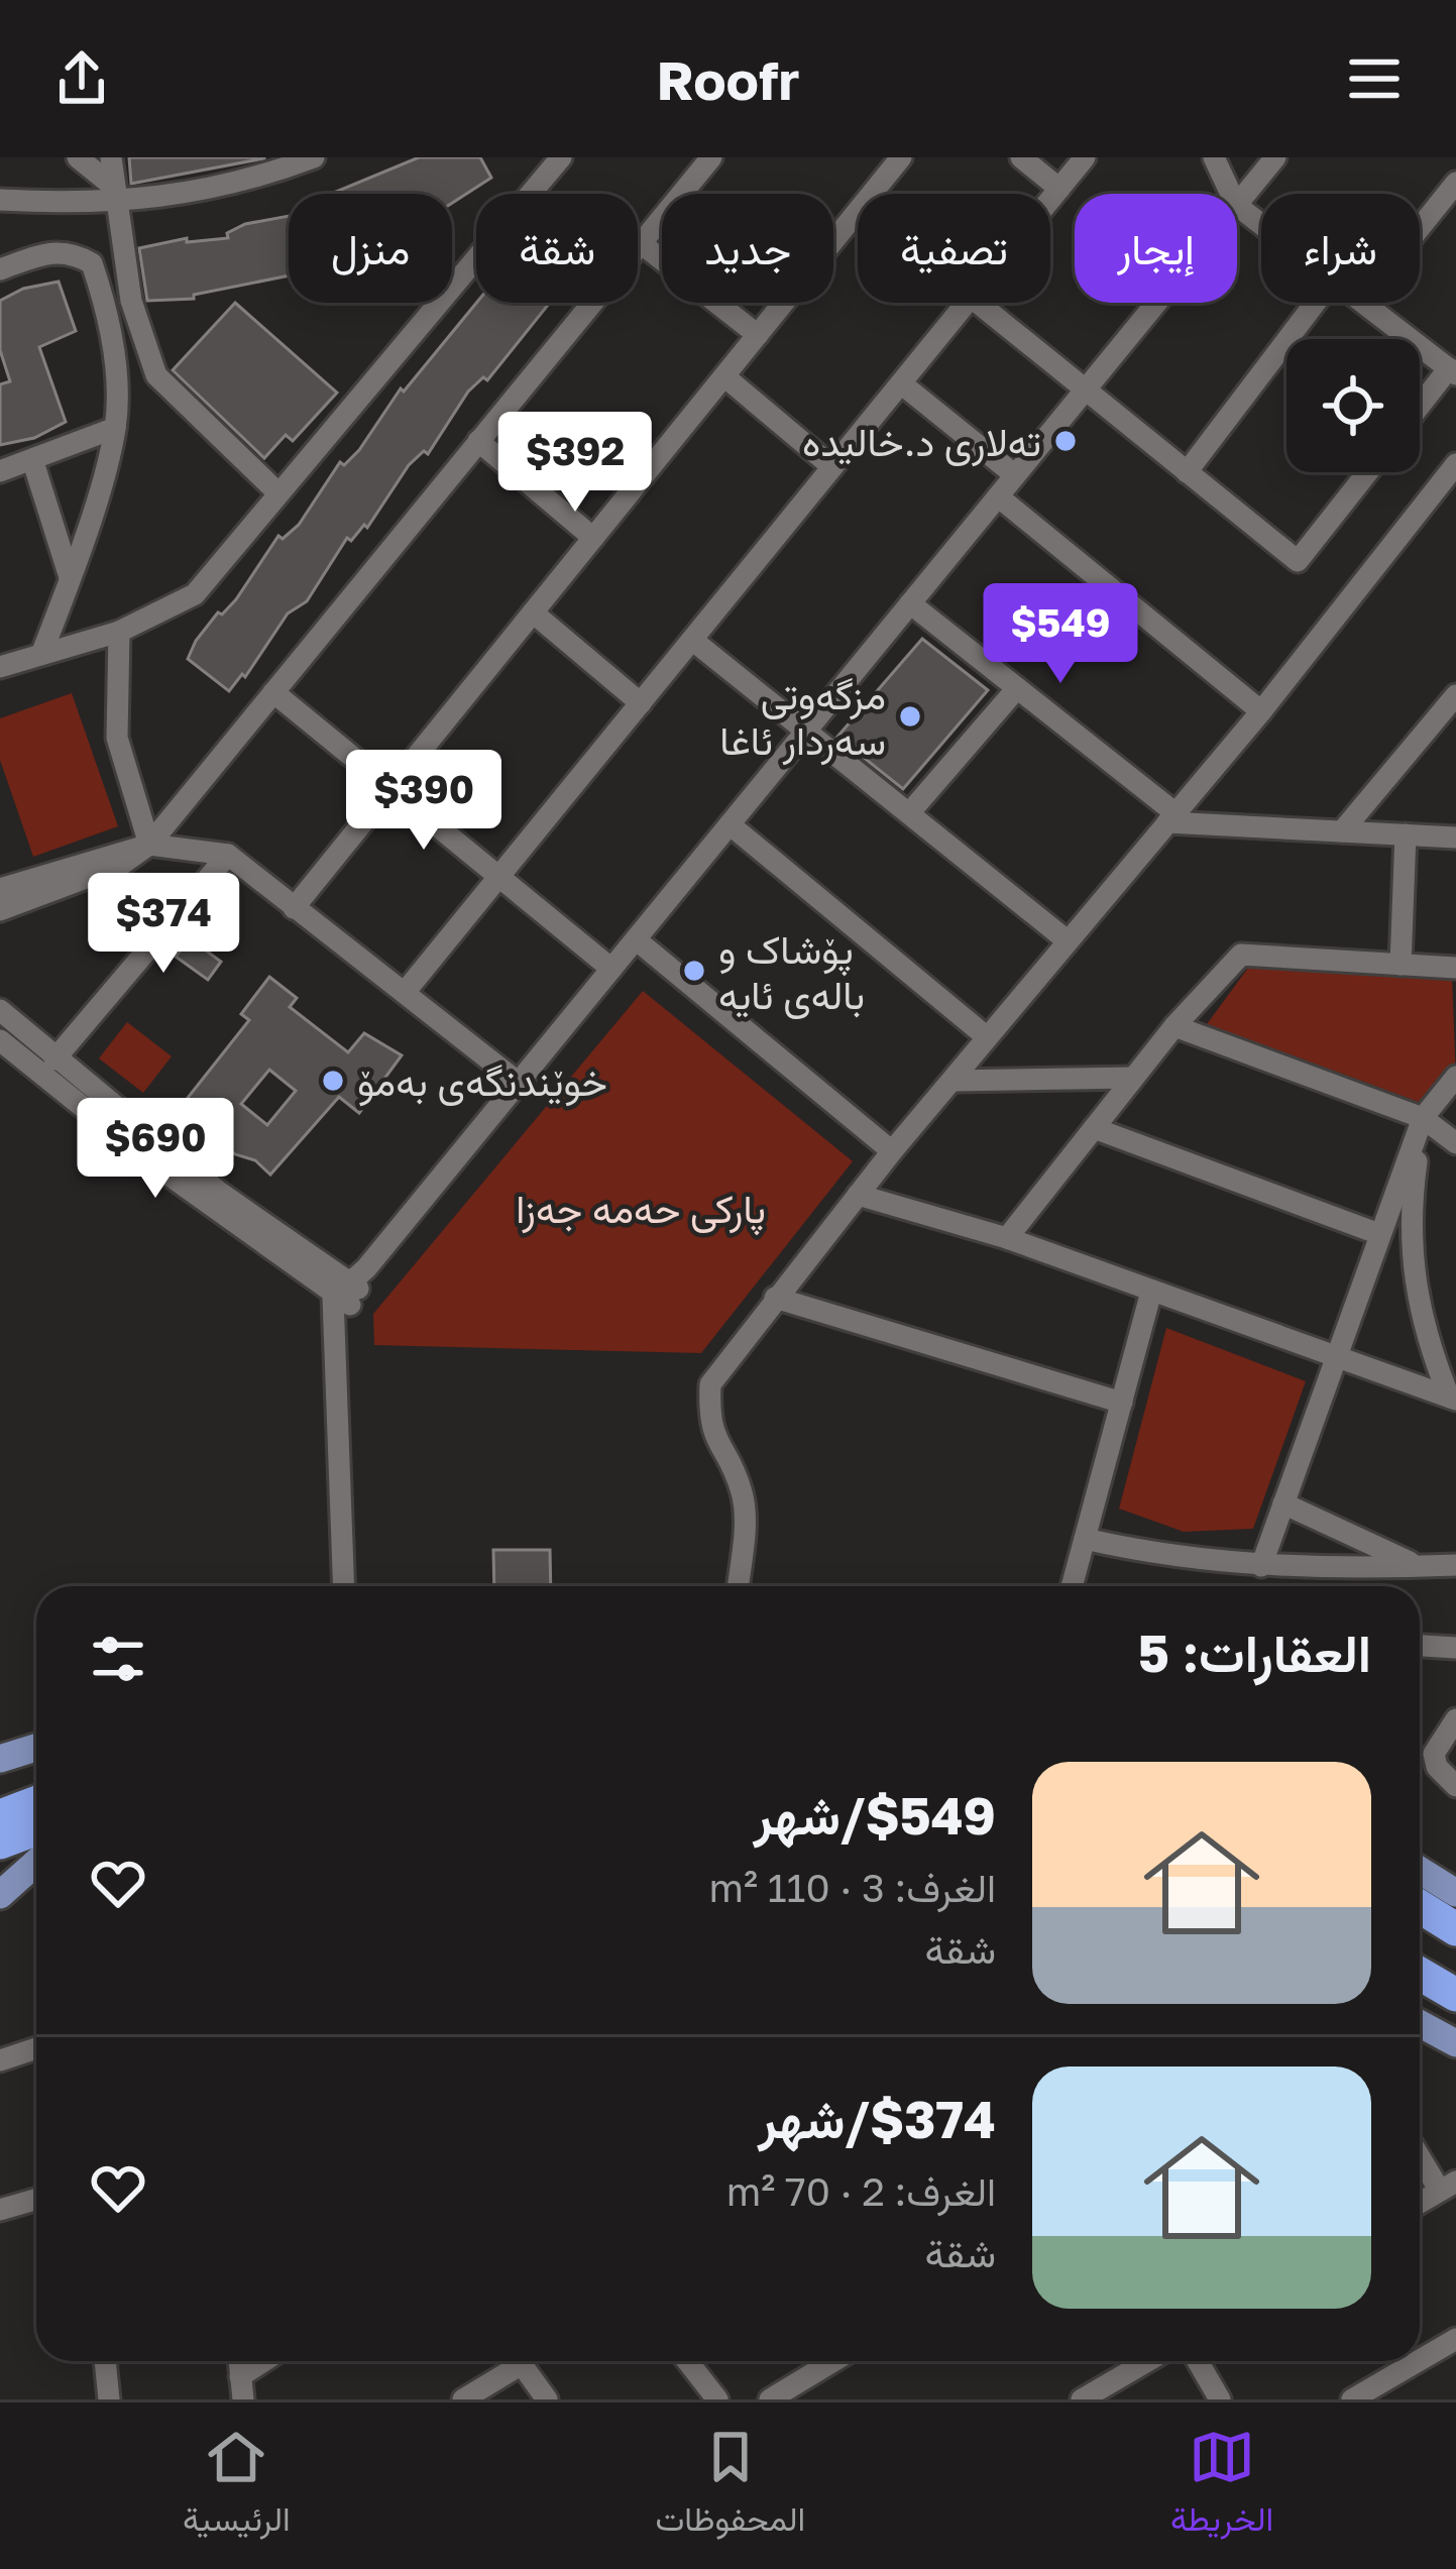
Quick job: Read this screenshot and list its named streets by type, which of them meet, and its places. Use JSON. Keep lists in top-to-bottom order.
{
  "parks": ["پارکی حەمە جەزا"],
  "places": [
    "تەلاری د.خالیدە",
    "مزگەوتی سەردار ئاغا",
    "پۆشاک و بالەی ئایە",
    "خوێندنگەی بەمۆ"
  ],
  "page": {
    "header": "Roofr",
    "chip": [
      "شراء",
      "إيجار",
      "تصفية",
      "جديد",
      "شقة",
      "منزل"
    ],
    "price": [
      "$392",
      "$549",
      "$390",
      "$374",
      "$690"
    ],
    "heading": "العقارات: 5",
    "list": [
      {
        "name": "$549/شهر",
        "note": "الغرف: 3 · 110 m² · شقة"
      },
      {
        "name": "$374/شهر",
        "note": "الغرف: 2 · 70 m² · شقة"
      }
    ],
    "tabs": ["الخريطة", "المحفوظات", "الرئيسية"]
  }
}
